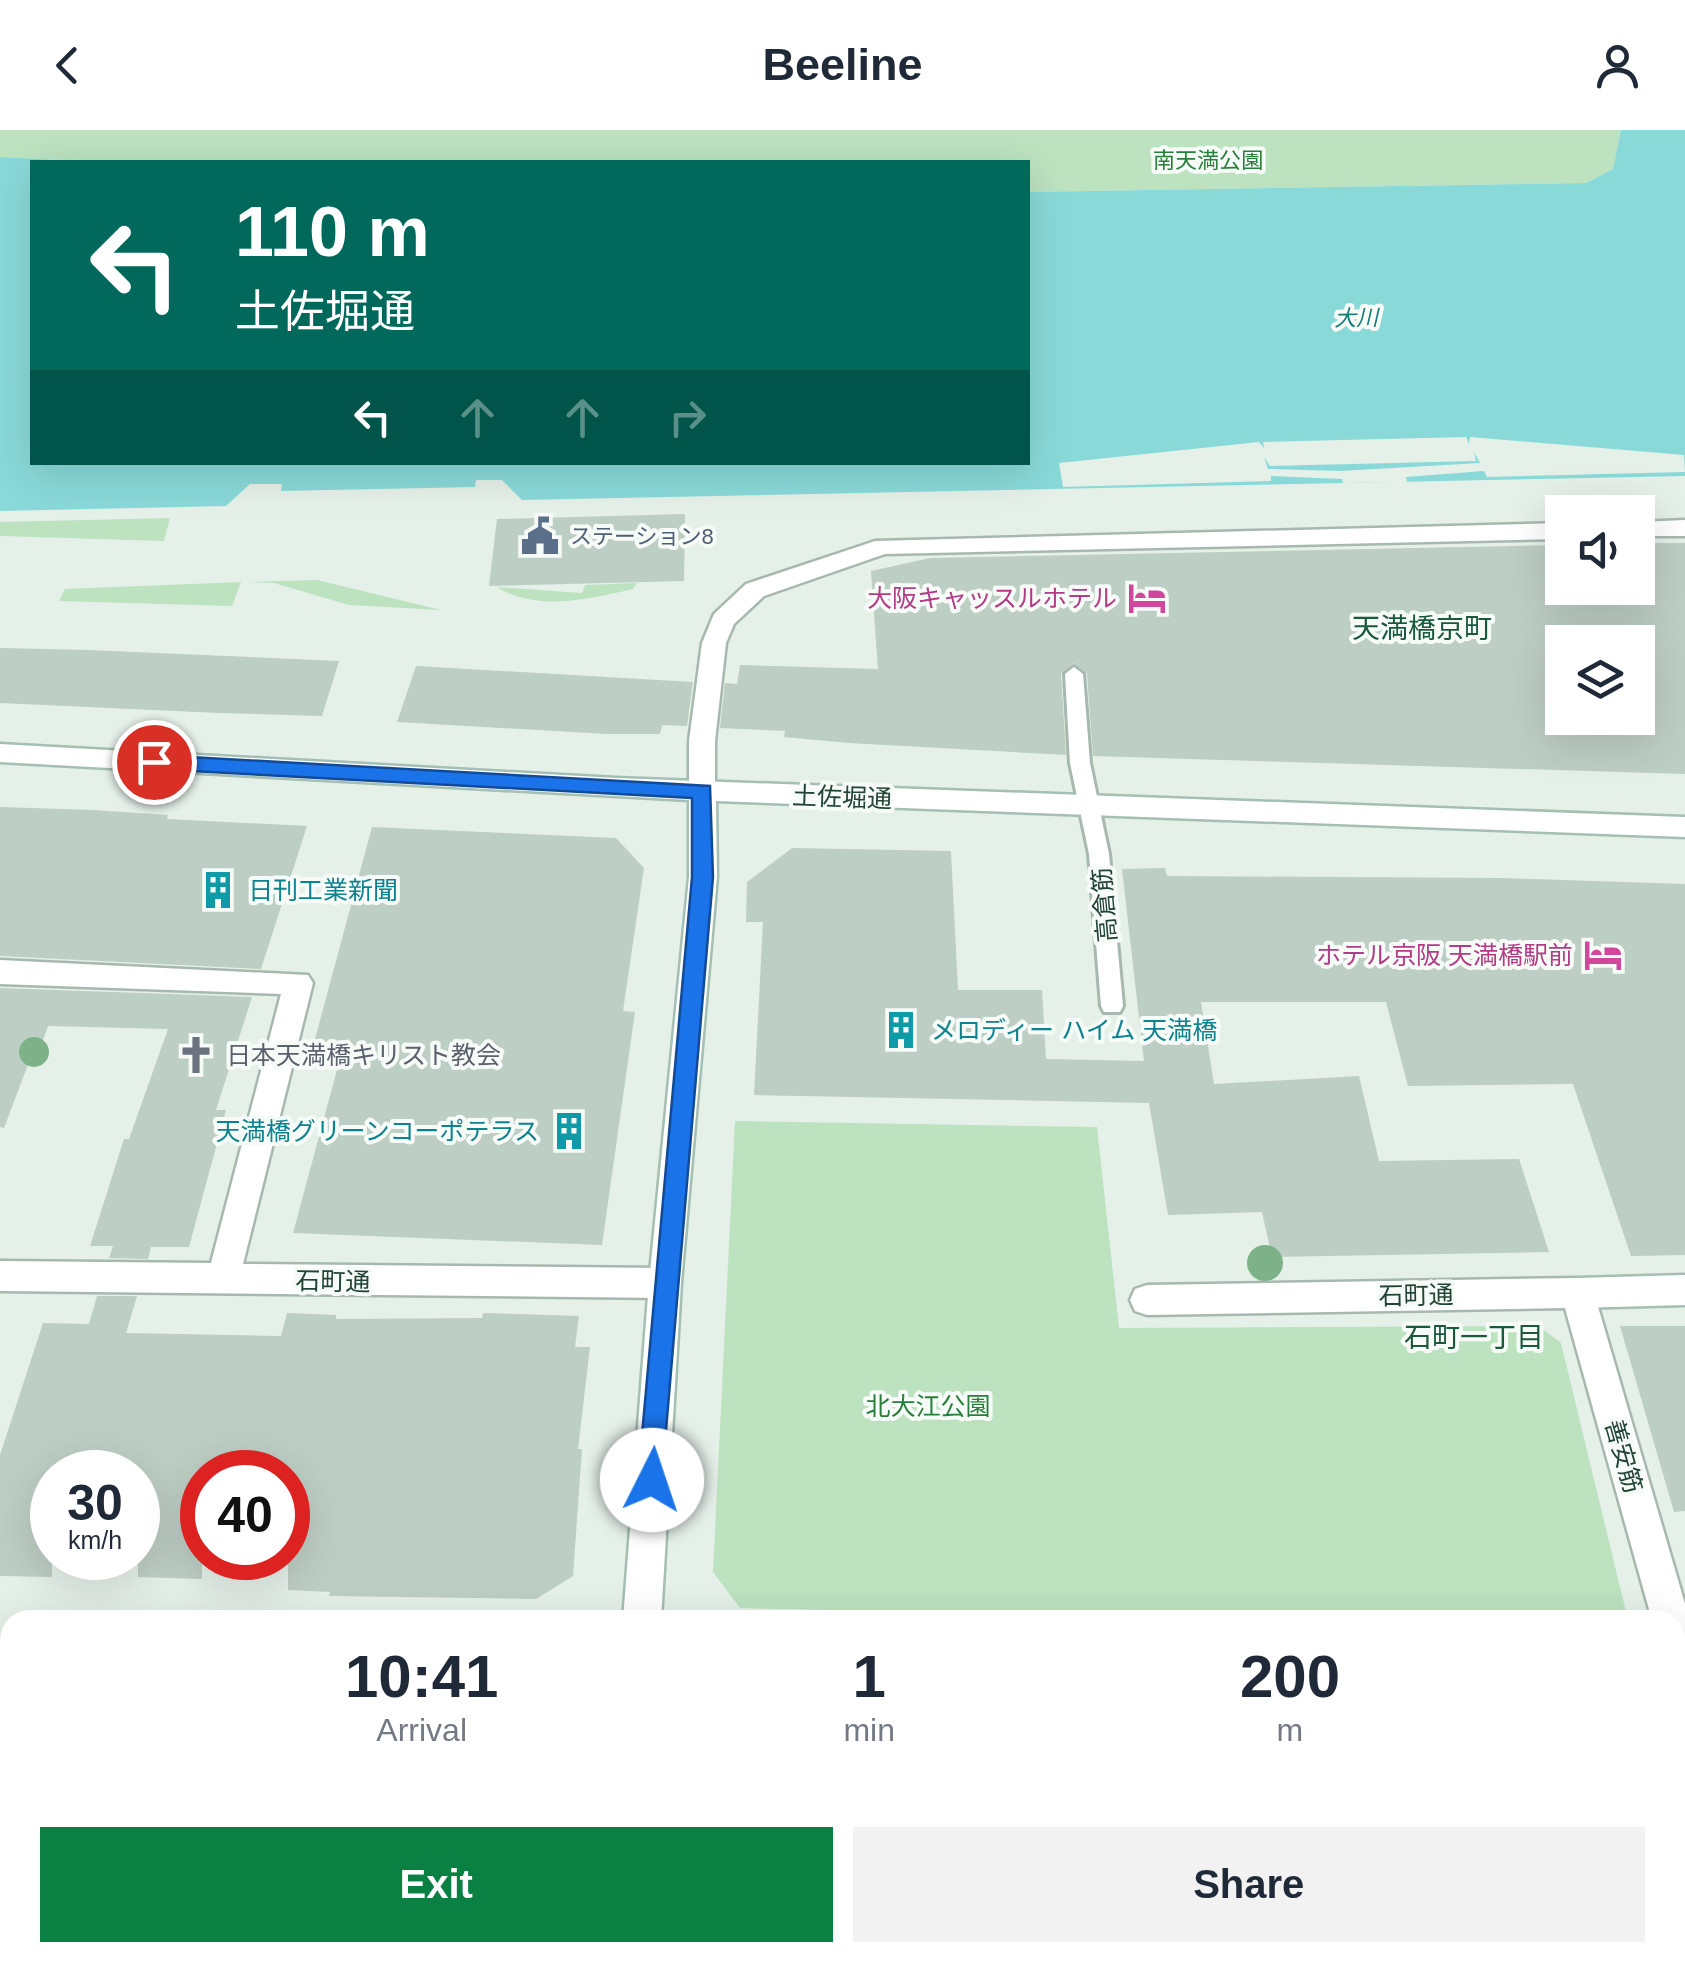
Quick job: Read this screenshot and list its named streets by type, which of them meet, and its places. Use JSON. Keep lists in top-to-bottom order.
{
  "streets": {
    "street": ["土佐堀通", "石町通", "善安筋"],
    "lane": ["高倉筋"]
  },
  "crossings": [
    ["土佐堀通", "高倉筋"],
    ["石町通", "善安筋"]
  ],
  "districts": ["天満橋京町", "石町一丁目"],
  "water": ["大川"],
  "parks": ["南天満公園", "北大江公園"],
  "places": {
    "public building": ["ステーション8"],
    "hotel": ["大阪キャッスルホテル", "ホテル京阪 天満橋駅前"],
    "building": ["日刊工業新聞", "メロディー ハイム 天満橋", "天満橋グリーンコーポテラス"],
    "church": ["日本天満橋キリスト教会"]
  },
  "page": {
    "header": "Beeline",
    "turn": ["110 m", "土佐堀通"],
    "speed": "30 km/h",
    "limit": "40",
    "eta": [
      "10:41",
      "Arrival",
      "1",
      "min",
      "200",
      "m"
    ],
    "buttons": ["Exit", "Share"]
  }
}
